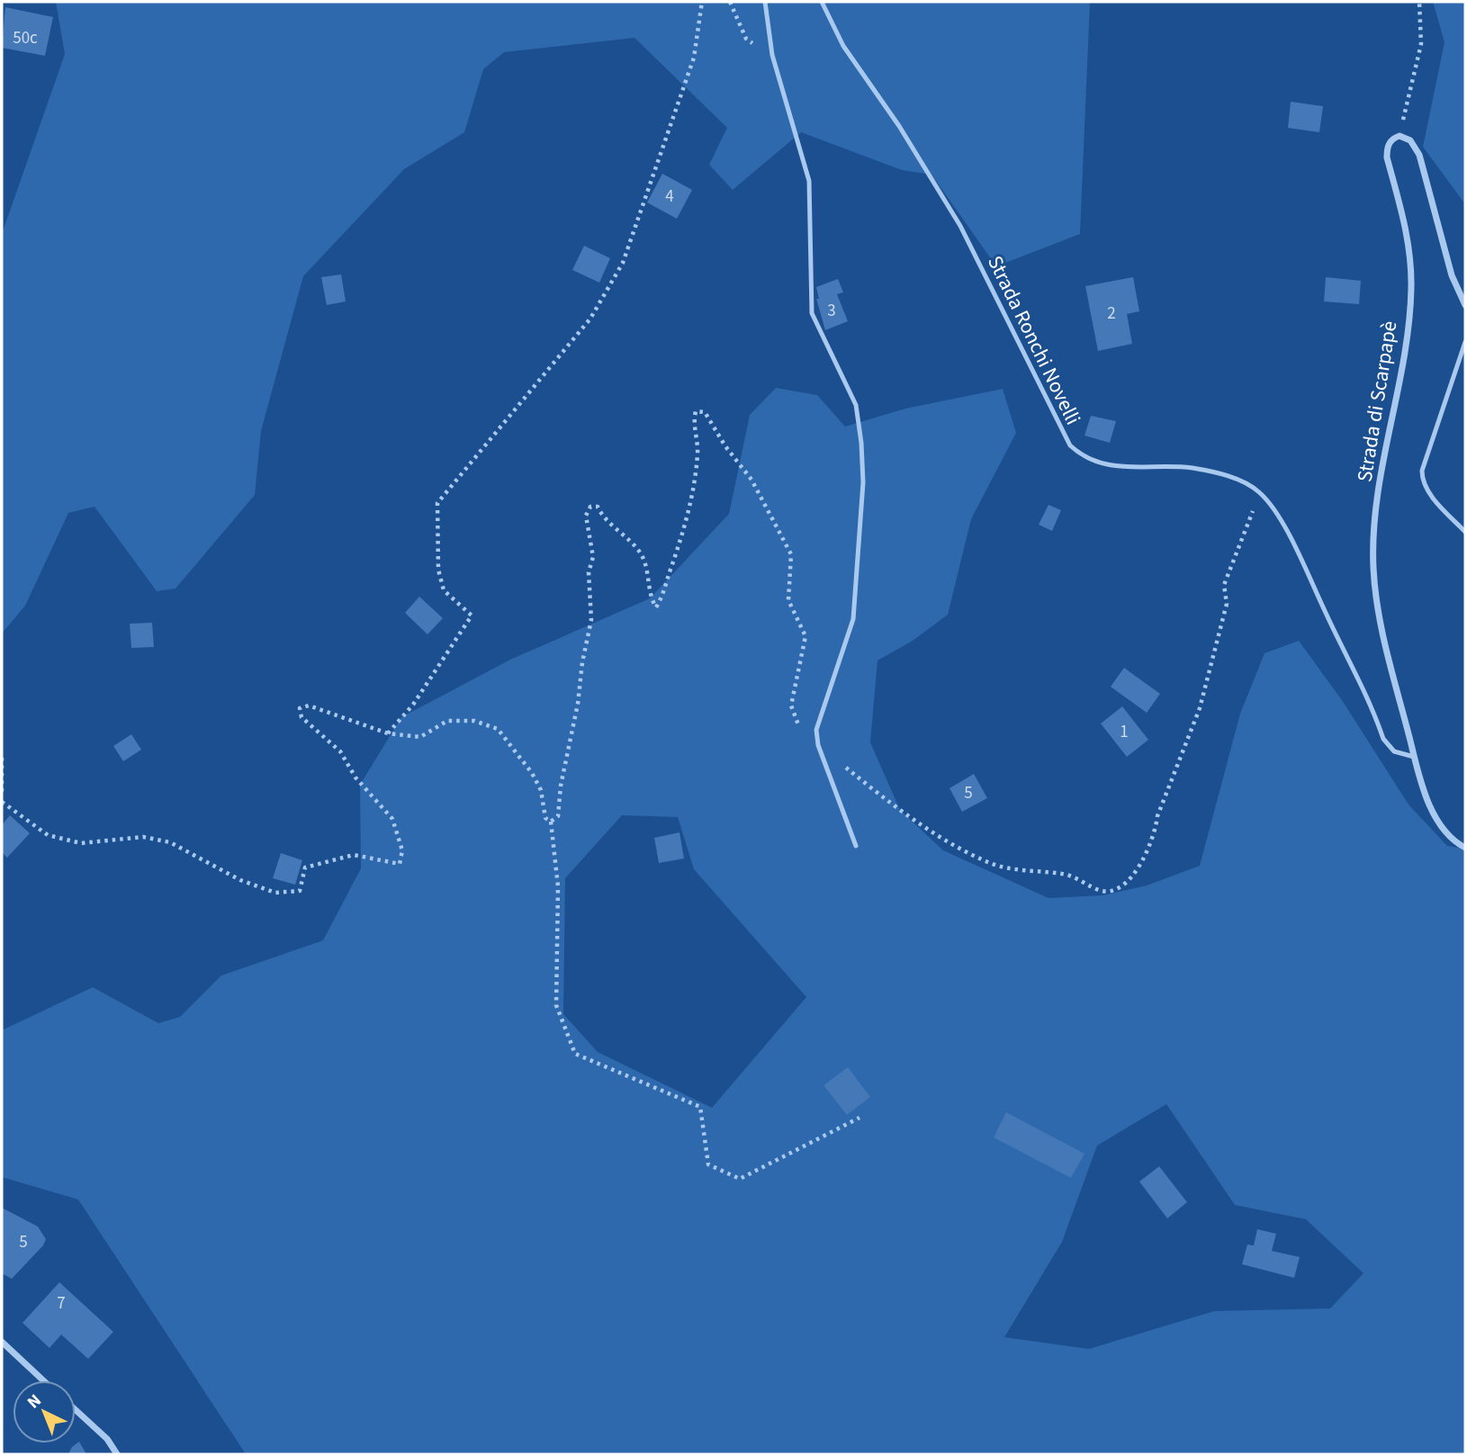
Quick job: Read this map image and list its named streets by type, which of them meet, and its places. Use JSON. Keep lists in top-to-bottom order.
{
  "streets": {
    "street": ["Strada di Scarpapè"],
    "lane": ["Strada Ronchi Novelli"]
  },
  "crossings": [
    ["Strada Ronchi Novelli", "Strada di Scarpapè"]
  ],
  "house_numbers": [
    "50c",
    "4",
    "3",
    "2",
    "1",
    "5",
    "5",
    "7"
  ],
  "north": "top left"
}
